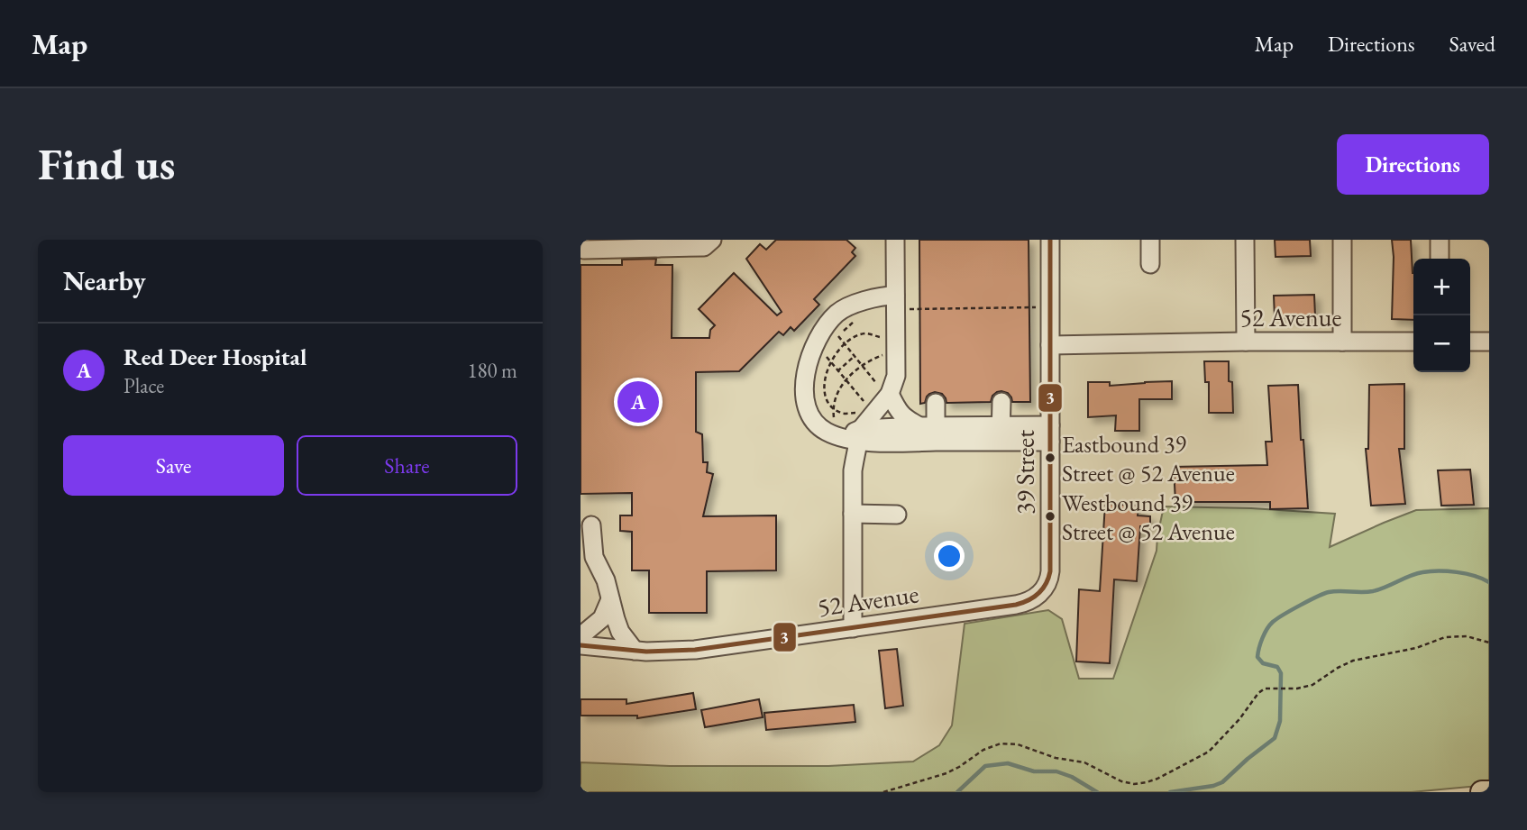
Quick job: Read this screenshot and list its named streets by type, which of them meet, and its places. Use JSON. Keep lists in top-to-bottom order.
{
  "streets": {
    "street": ["52 Avenue", "39 Street"]
  },
  "crossings": [
    ["52 Avenue", "39 Street"]
  ],
  "places": ["Eastbound 39 Street @ 52 Avenue", "Westbound 39 Street @ 52 Avenue"],
  "lines": ["transit line 3"],
  "page": {
    "header": "Map",
    "nav": ["Map", "Directions", "Saved"],
    "buttons": [
      "Directions",
      ["Save", "Share"]
    ],
    "title": "Find us",
    "heading": "Nearby",
    "map_buttons": ["+", "−"],
    "list": [
      {
        "mark": "A",
        "name": "Red Deer Hospital",
        "note": "Place",
        "value": "180 m"
      }
    ],
    "pins": "A"
  }
}
